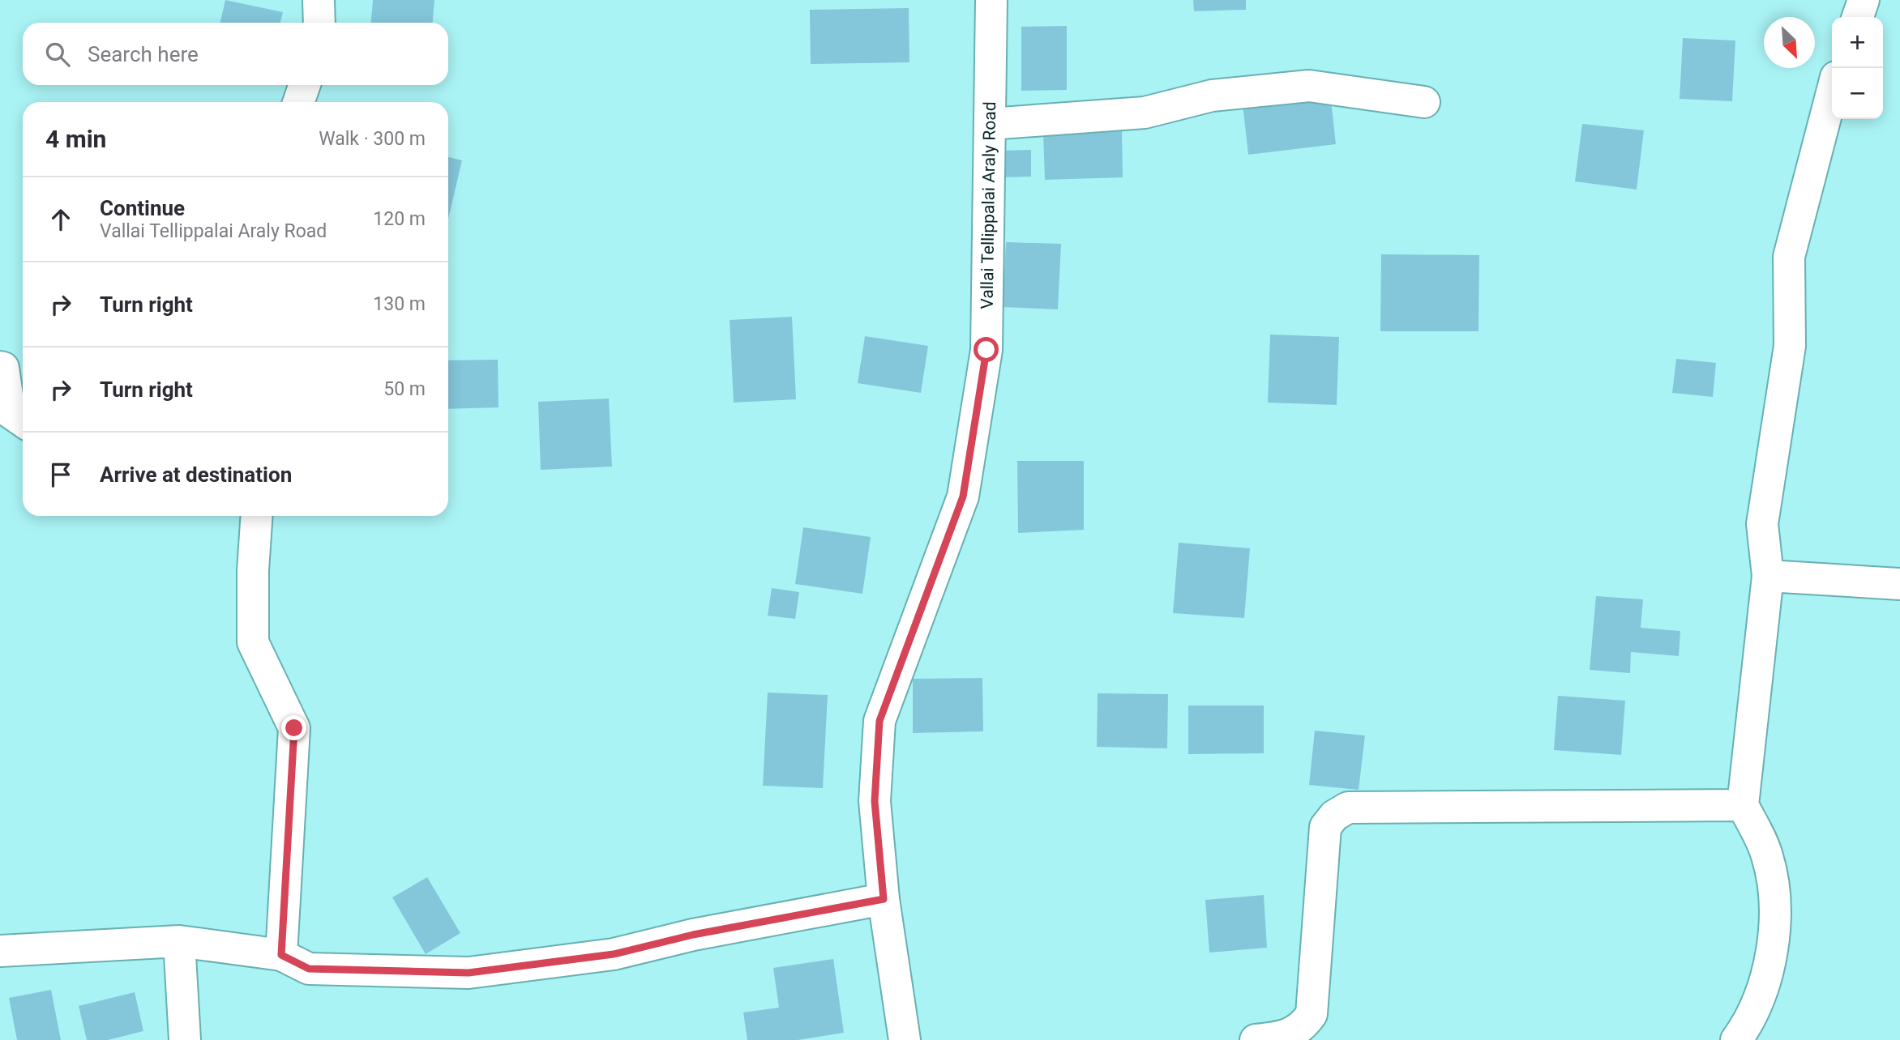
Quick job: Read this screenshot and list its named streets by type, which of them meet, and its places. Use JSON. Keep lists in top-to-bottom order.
{
  "streets": {
    "street": ["Vallai Tellippalai Araly Road"]
  },
  "north": "bottom right",
  "page": {
    "map_buttons": ["+", "−"],
    "search": "Search here",
    "heading": ["4 min", "Walk · 300 m"],
    "list": [
      ["Continue", "Vallai Tellippalai Araly Road", "120 m"],
      ["Turn right", "130 m"],
      ["Turn right", "50 m"],
      "Arrive at destination"
    ]
  }
}
